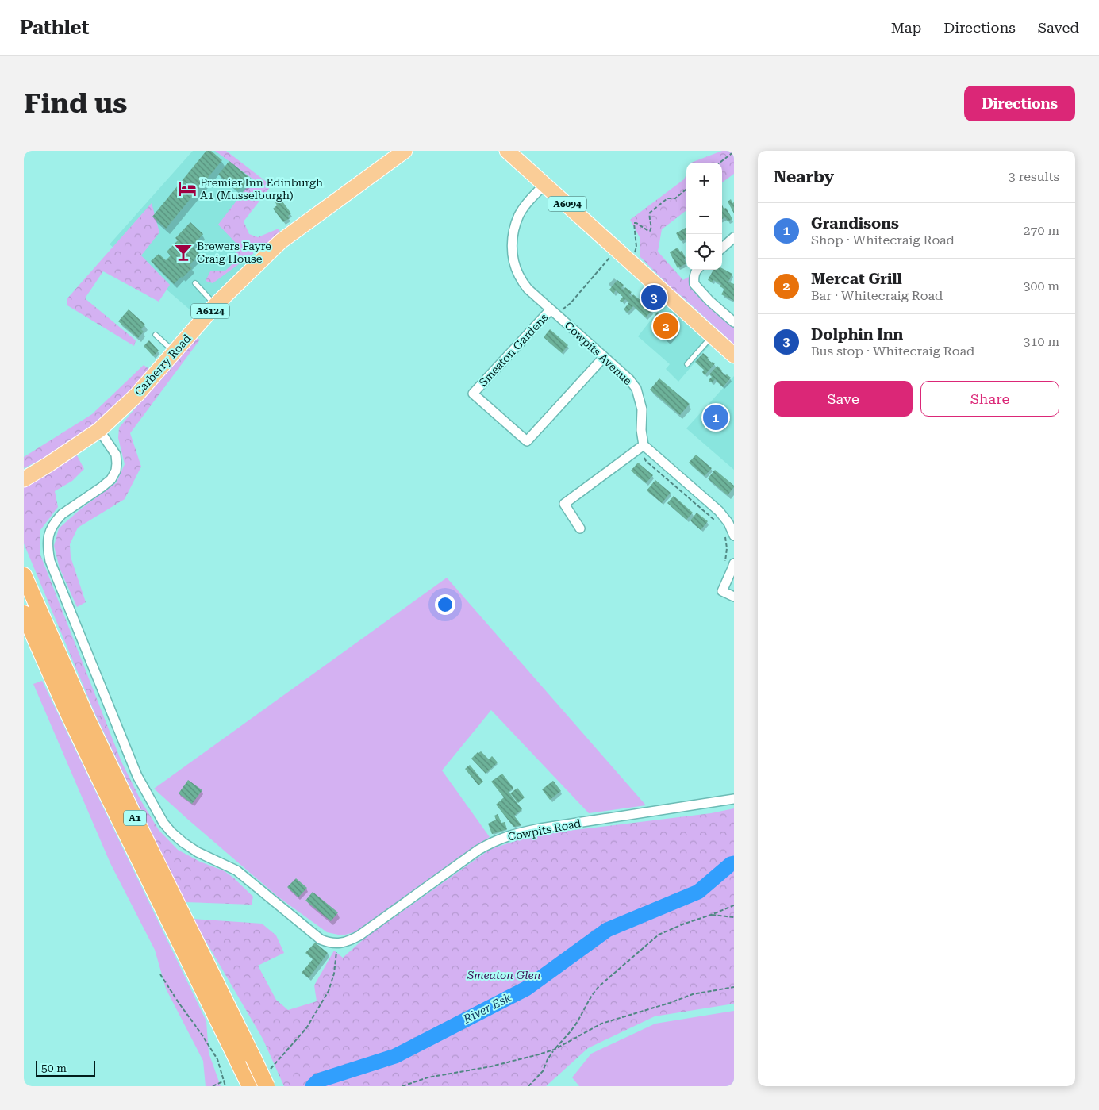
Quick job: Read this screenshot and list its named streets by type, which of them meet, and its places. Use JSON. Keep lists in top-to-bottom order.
{
  "streets": {
    "highway": ["A1"],
    "main road": ["A6094", "A6124", "Carberry Road"],
    "street": ["Smeaton Gardens", "Cowpits Avenue", "Cowpits Road"]
  },
  "crossings": [
    ["A6094", "Cowpits Avenue"],
    ["Smeaton Gardens", "Cowpits Avenue"]
  ],
  "water": ["River Esk"],
  "parks": ["Smeaton Glen"],
  "places": {
    "hotel": ["Premier Inn Edinburgh A1 (Musselburgh)"],
    "bar": ["Brewers Fayre Craig House"]
  },
  "scale_bar": "50 m",
  "page": {
    "header": "Pathlet",
    "nav": ["Map", "Directions", "Saved"],
    "buttons": [
      "Directions",
      ["Save", "Share"]
    ],
    "title": "Find us",
    "heading": ["Nearby", "3 results"],
    "map_buttons": ["+", "−"],
    "list": [
      {
        "mark": "1",
        "name": "Grandisons",
        "note": "Shop · Whitecraig Road",
        "value": "270 m"
      },
      {
        "mark": "2",
        "name": "Mercat Grill",
        "note": "Bar · Whitecraig Road",
        "value": "300 m"
      },
      {
        "mark": "3",
        "name": "Dolphin Inn",
        "note": "Bus stop · Whitecraig Road",
        "value": "310 m"
      }
    ],
    "pins": ["3", "2", "1"],
    "scale": "50 m"
  }
}
